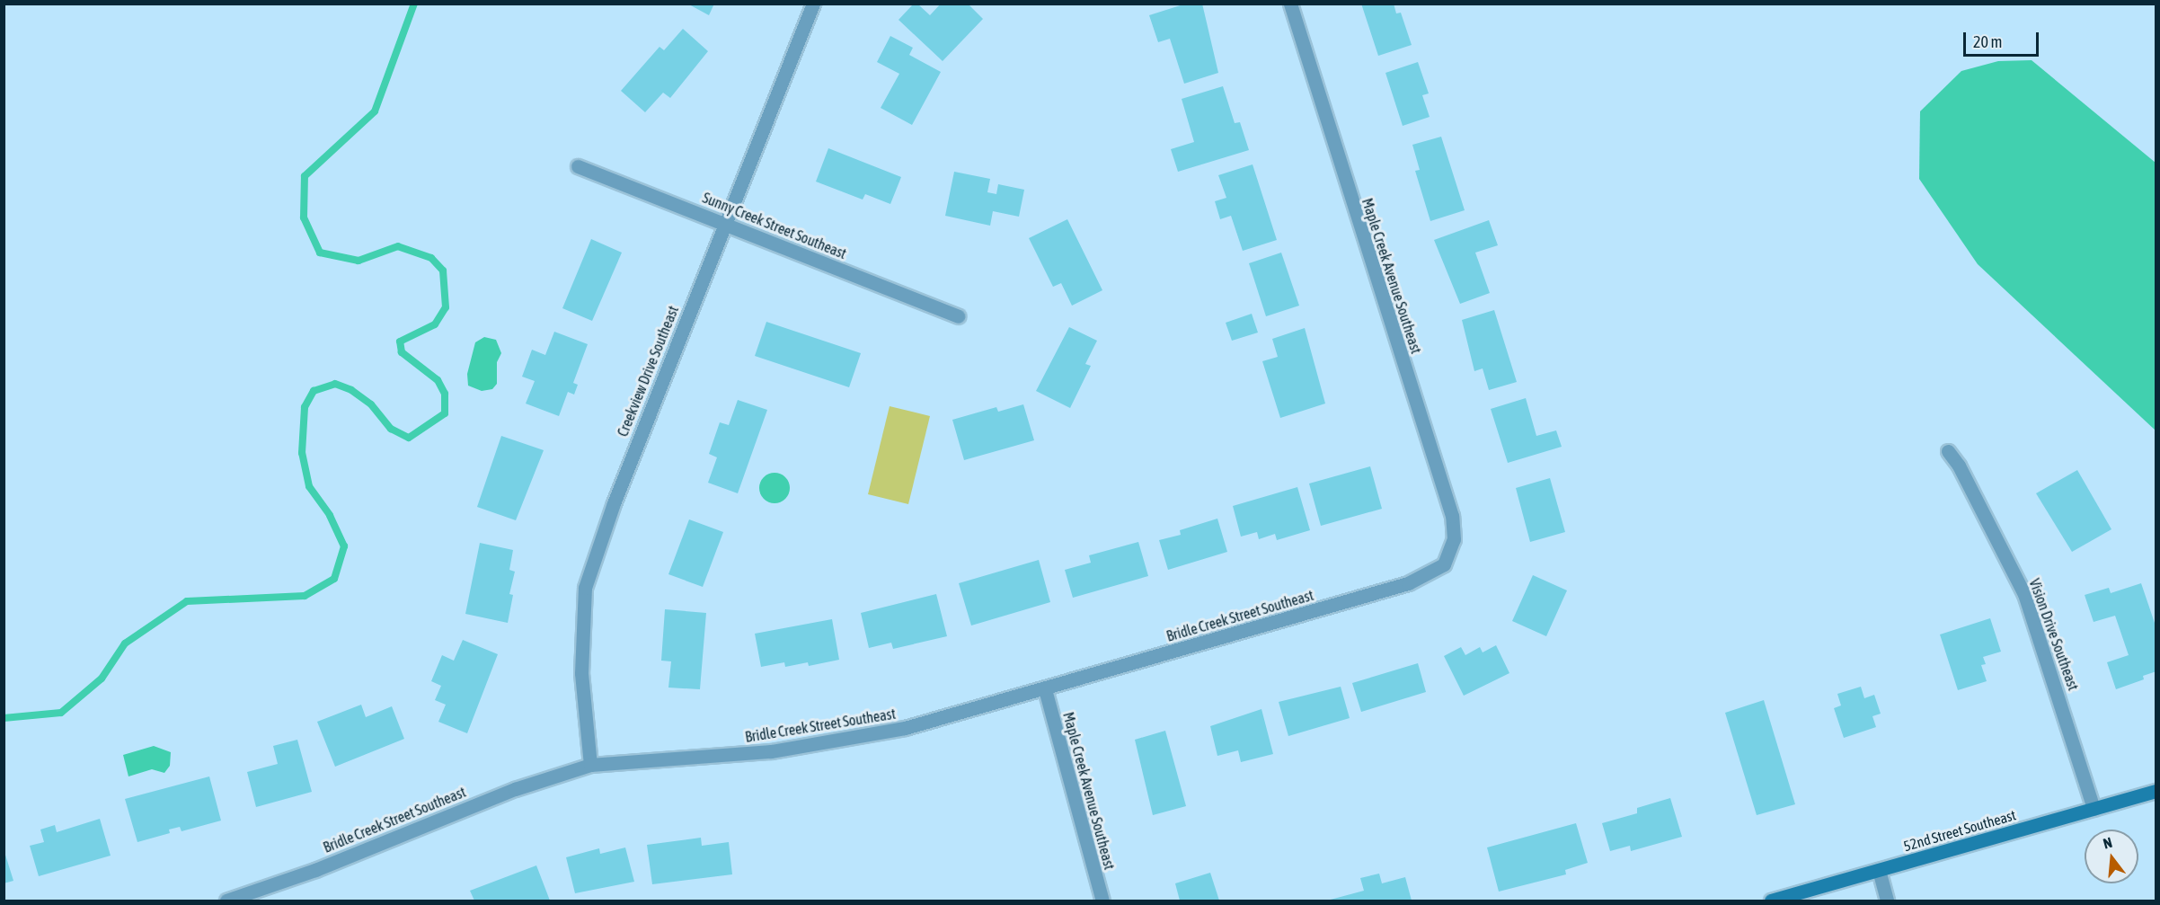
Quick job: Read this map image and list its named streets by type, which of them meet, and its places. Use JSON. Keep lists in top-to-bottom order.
{
  "streets": {
    "main road": ["52nd Street Southeast"],
    "street": [
      "Sunny Creek Street Southeast",
      "Maple Creek Avenue Southeast",
      "Creekview Drive Southeast",
      "Bridle Creek Street Southeast",
      "Vision Drive Southeast"
    ]
  },
  "crossings": [
    ["Sunny Creek Street Southeast", "Creekview Drive Southeast"],
    ["Maple Creek Avenue Southeast", "Bridle Creek Street Southeast"],
    ["Creekview Drive Southeast", "Bridle Creek Street Southeast"],
    ["Vision Drive Southeast", "52nd Street Southeast"]
  ],
  "scale_bar": "20 m",
  "north": "top"
}
